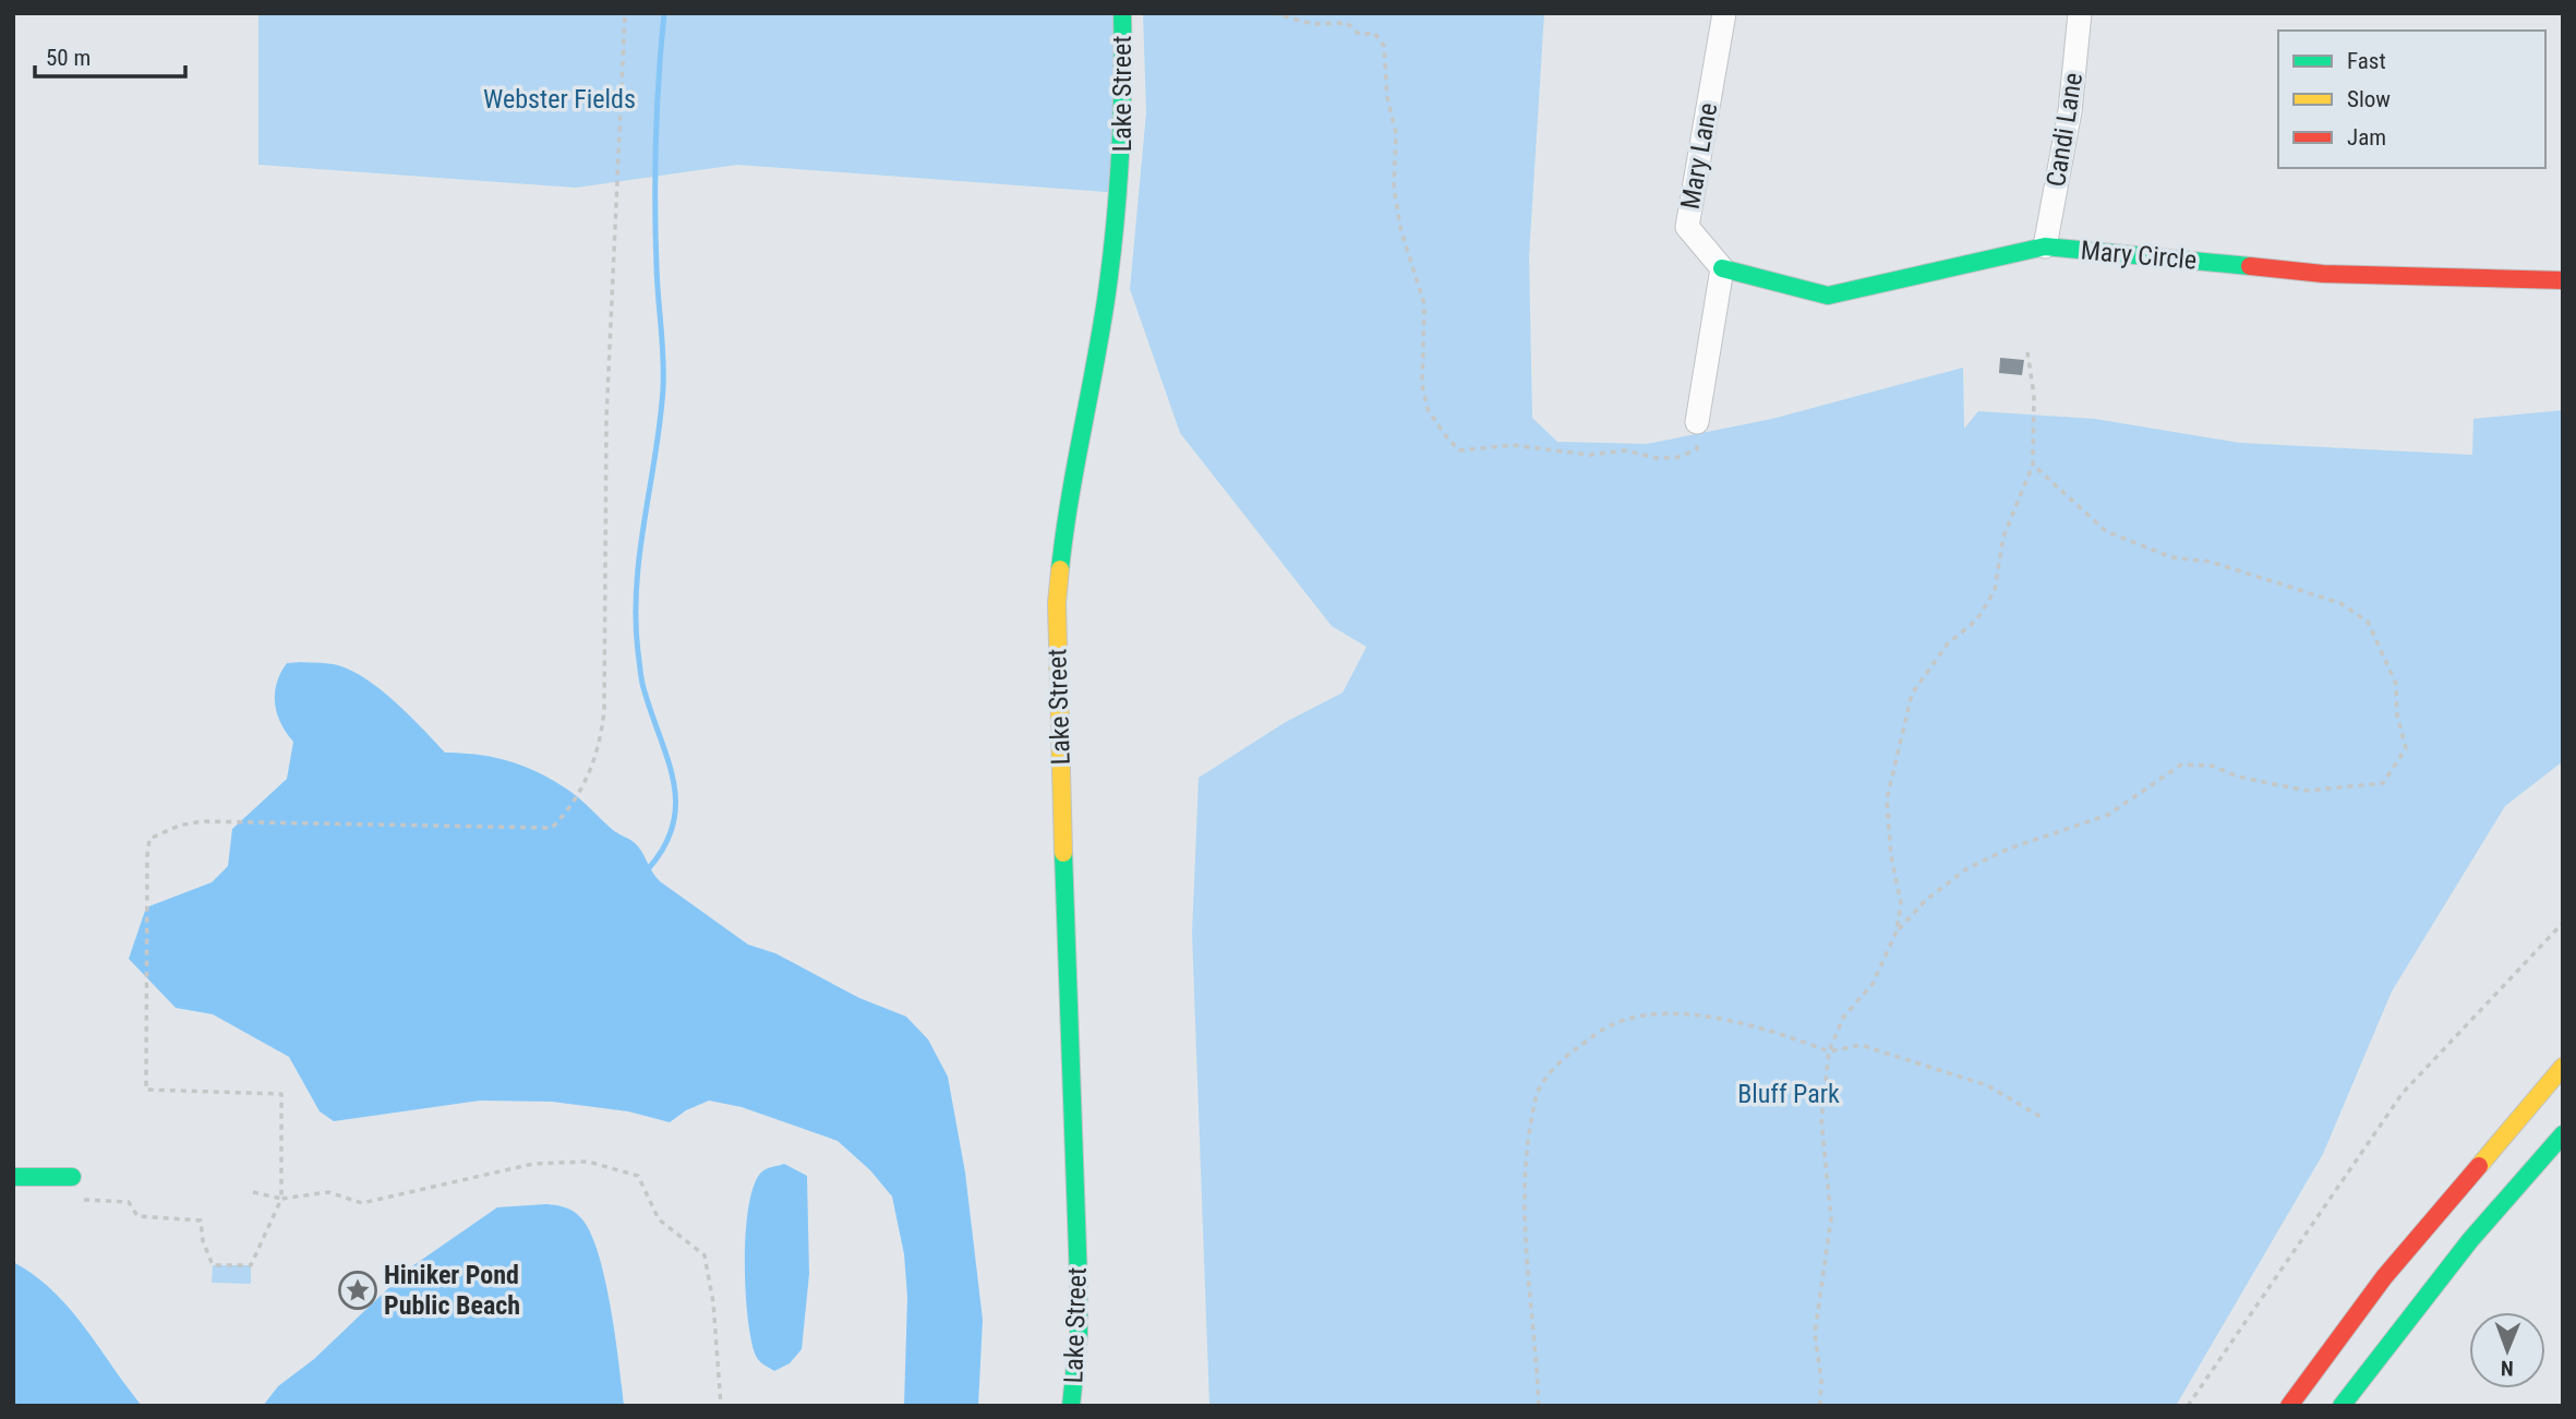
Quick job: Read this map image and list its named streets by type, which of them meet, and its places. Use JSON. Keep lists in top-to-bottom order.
{
  "streets": {
    "main road": ["Lake Street", "Mary Circle"],
    "street": ["Candi Lane", "Mary Lane"]
  },
  "crossings": [
    ["Candi Lane", "Mary Circle"],
    ["Mary Lane", "Mary Circle"]
  ],
  "parks": ["Webster Fields", "Bluff Park"],
  "places": {
    "place": ["Hiniker Pond Public Beach"]
  },
  "legend": ["Fast", "Slow", "Jam"],
  "scale_bar": "50 m",
  "north": "bottom"
}
